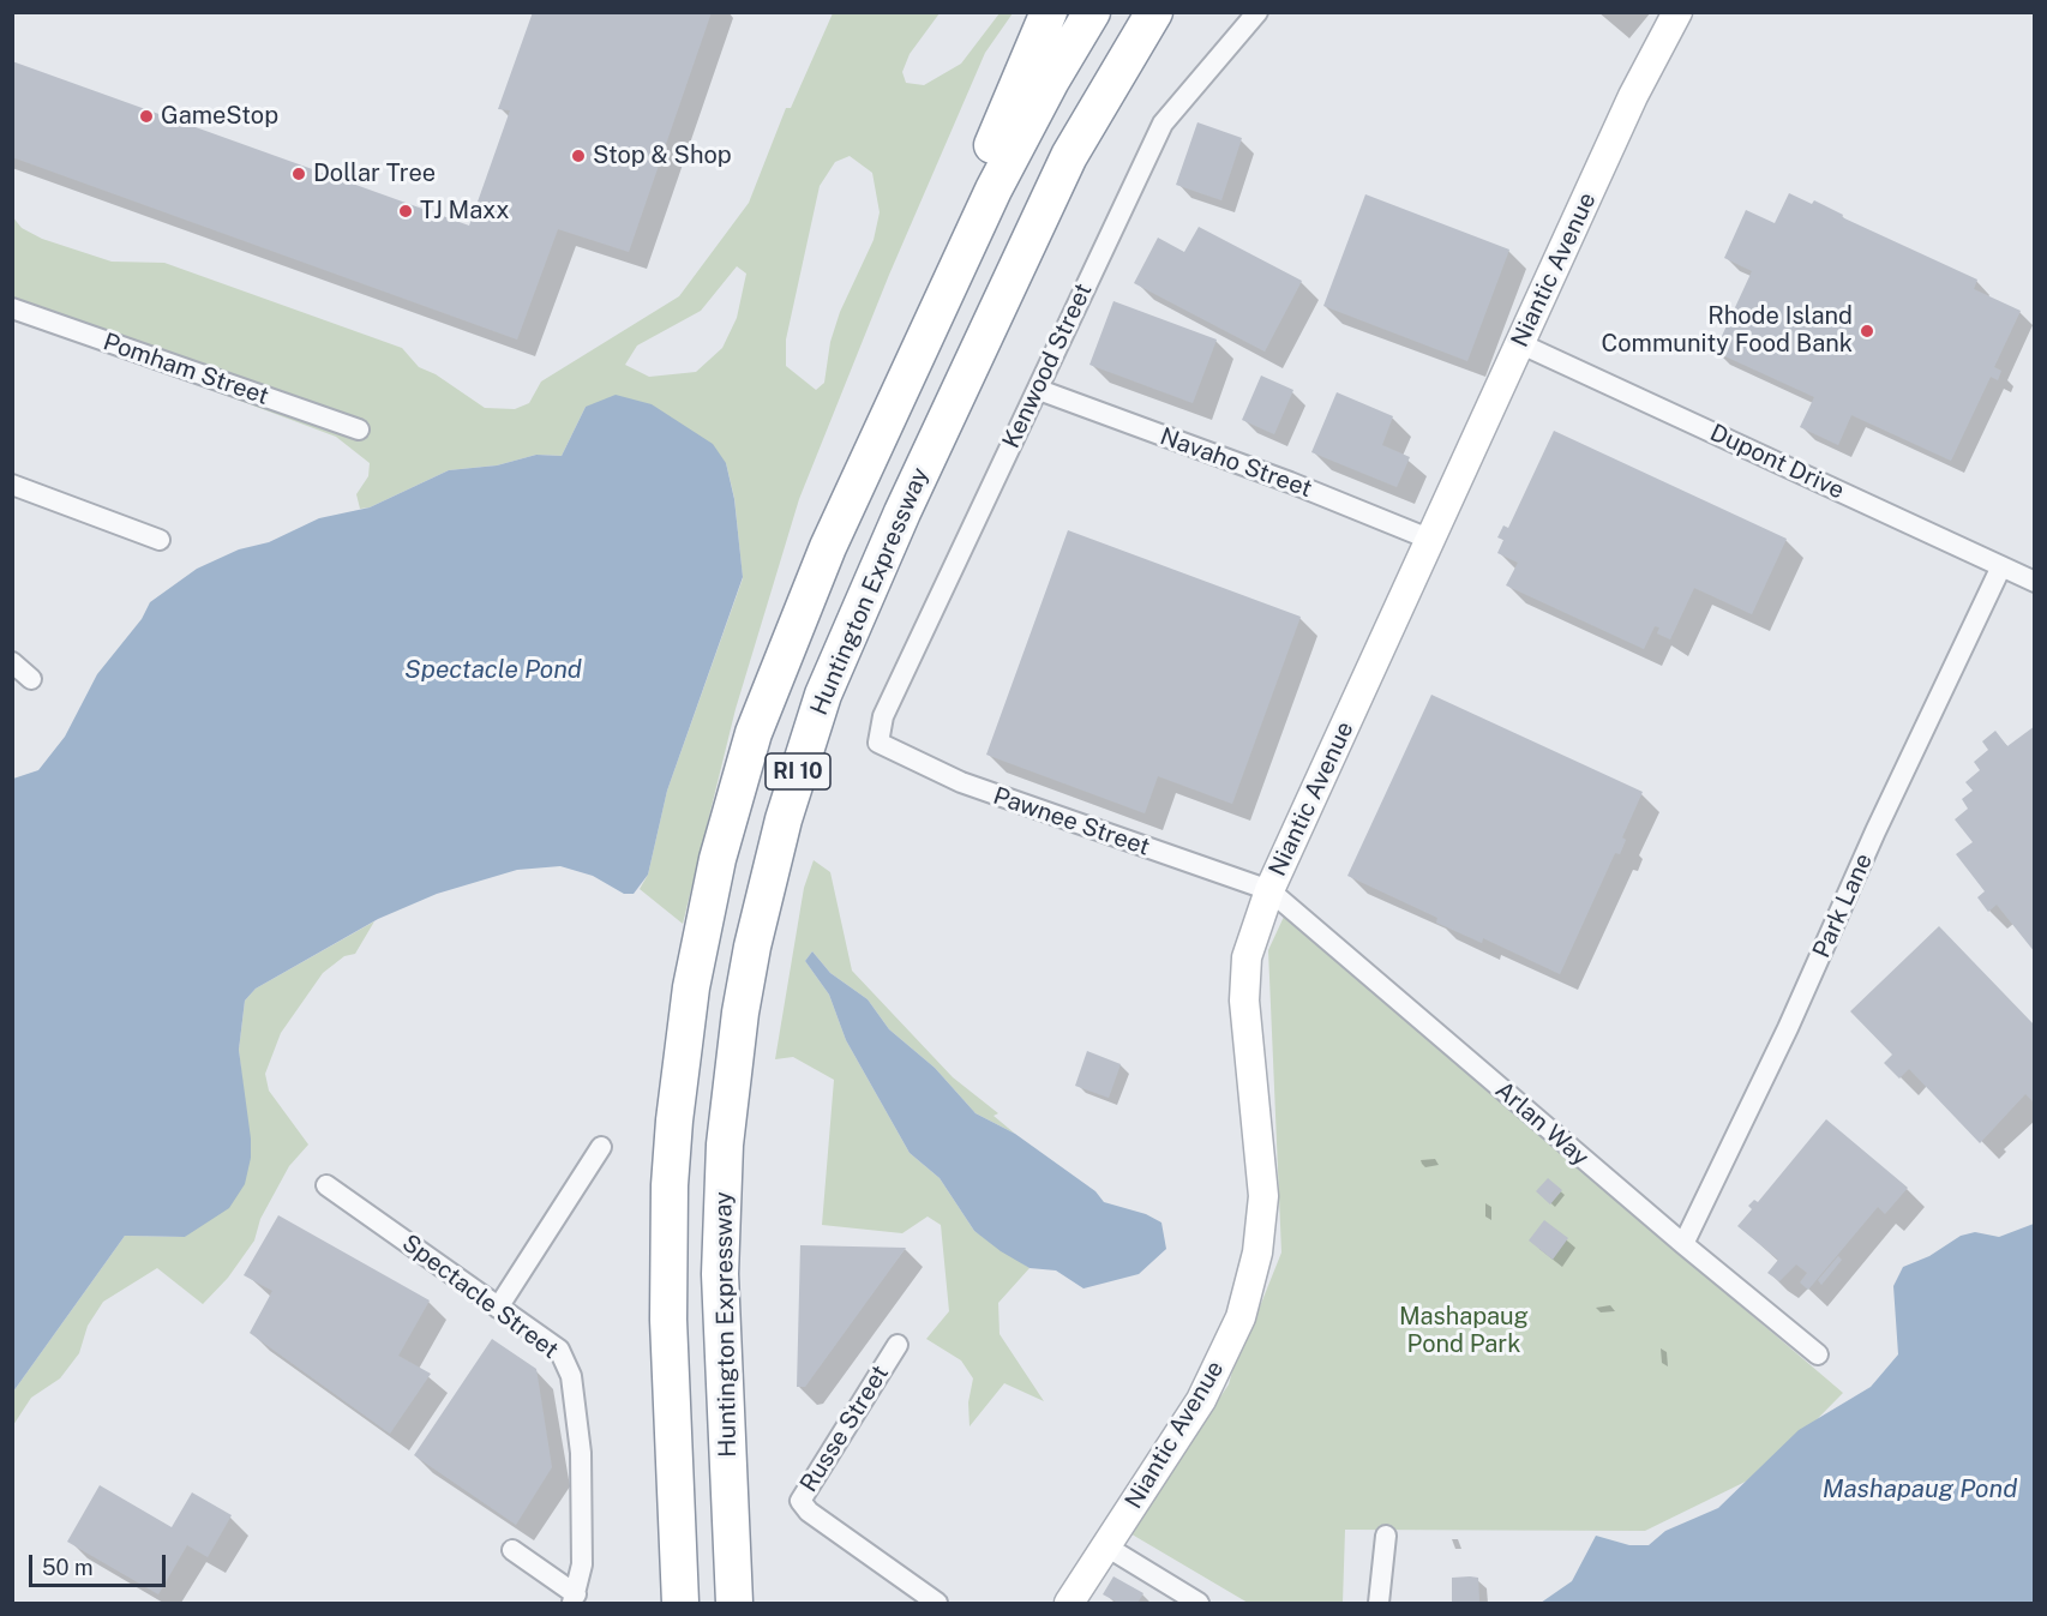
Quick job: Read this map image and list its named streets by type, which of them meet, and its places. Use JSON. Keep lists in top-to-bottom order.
{
  "streets": {
    "highway": ["Huntington Expressway", "RI 10"],
    "street": [
      "Niantic Avenue",
      "Kenwood Street",
      "Pomham Street",
      "Dupont Drive",
      "Navaho Street",
      "Pawnee Street",
      "Park Lane",
      "Arlan Way",
      "Spectacle Street",
      "Russe Street"
    ]
  },
  "crossings": [
    ["Niantic Avenue", "Dupont Drive"],
    ["Niantic Avenue", "Navaho Street"],
    ["Niantic Avenue", "Pawnee Street"],
    ["Niantic Avenue", "Arlan Way"],
    ["Kenwood Street", "Navaho Street"],
    ["Kenwood Street", "Pawnee Street"],
    ["Dupont Drive", "Park Lane"],
    ["Pawnee Street", "Arlan Way"],
    ["Park Lane", "Arlan Way"]
  ],
  "water": ["Spectacle Pond", "Mashapaug Pond"],
  "parks": ["Mashapaug Pond Park"],
  "places": [
    "GameStop",
    "Stop & Shop",
    "Dollar Tree",
    "TJ Maxx",
    "Rhode Island Community Food Bank"
  ],
  "scale_bar": "50 m"
}
